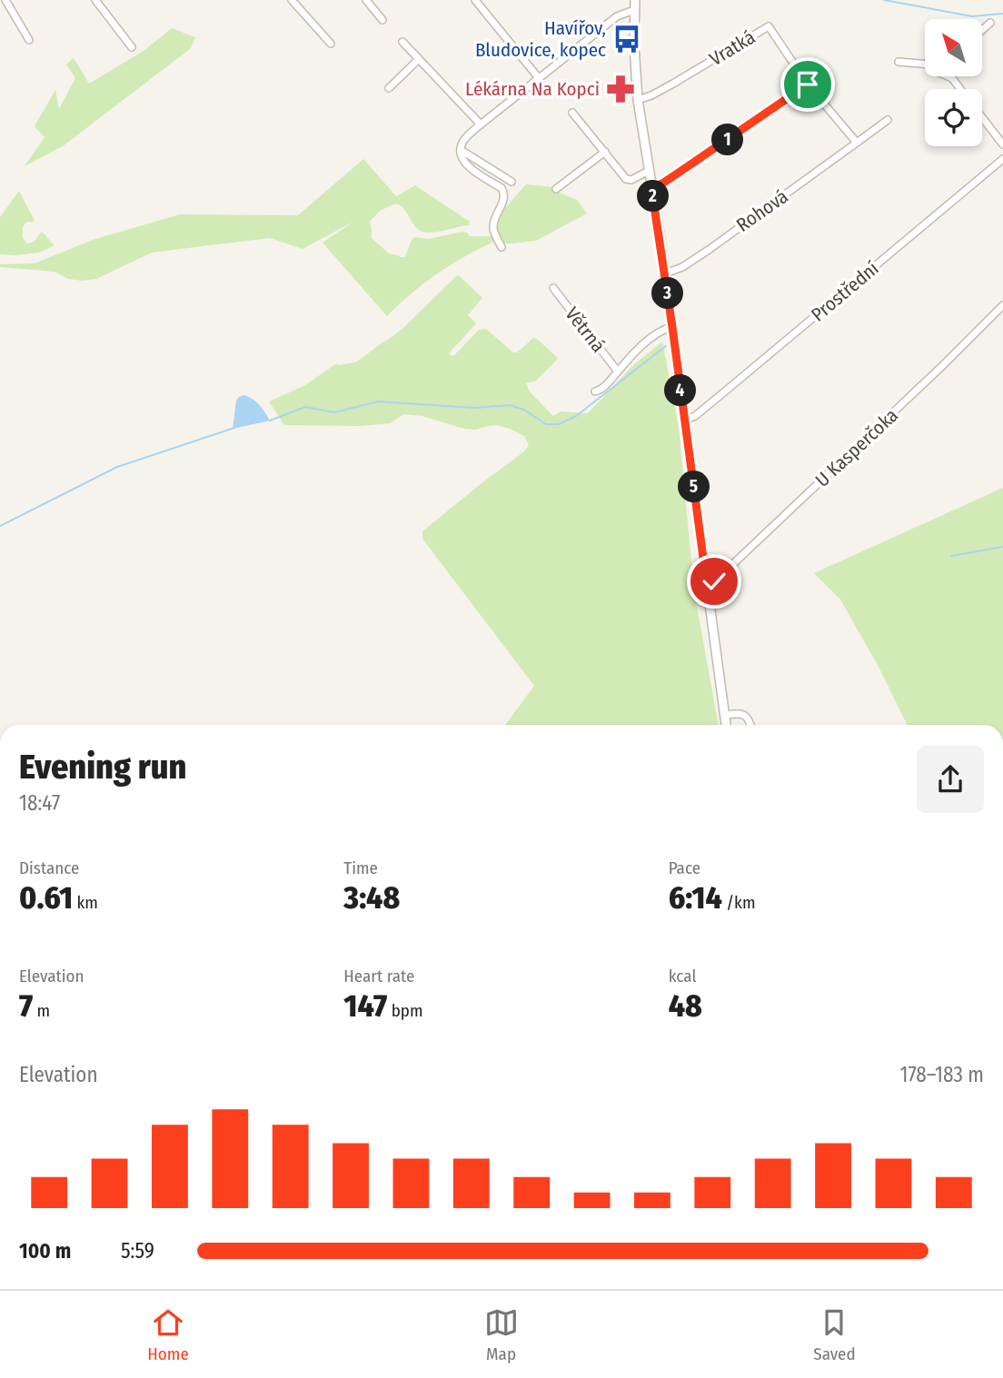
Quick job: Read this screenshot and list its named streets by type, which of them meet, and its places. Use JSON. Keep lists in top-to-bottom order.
{
  "streets": {
    "street": [
      "Vratká",
      "Rohová",
      "Prostřední",
      "Větrná",
      "U Kasperčoka"
    ]
  },
  "places": {
    "bus stop": ["Havířov, Bludovice, kopec"],
    "pharmacy": ["Lékárna Na Kopci"]
  },
  "north": "top left",
  "page": {
    "pins": [
      "1",
      "2",
      "3",
      "4",
      "5"
    ],
    "heading": ["Evening run", "18:47"],
    "stats": [
      ["Distance", "0.61 km"],
      ["Time", "3:48"],
      ["Pace", "6:14 /km"],
      ["Elevation", "7 m"],
      ["Heart rate", "147 bpm"],
      ["kcal", "48"]
    ],
    "chart": ["Elevation", "178–183 m"],
    "list": [
      {
        "name": "100 m",
        "note": "5:59"
      }
    ],
    "tabs": ["Home", "Map", "Saved"]
  }
}
